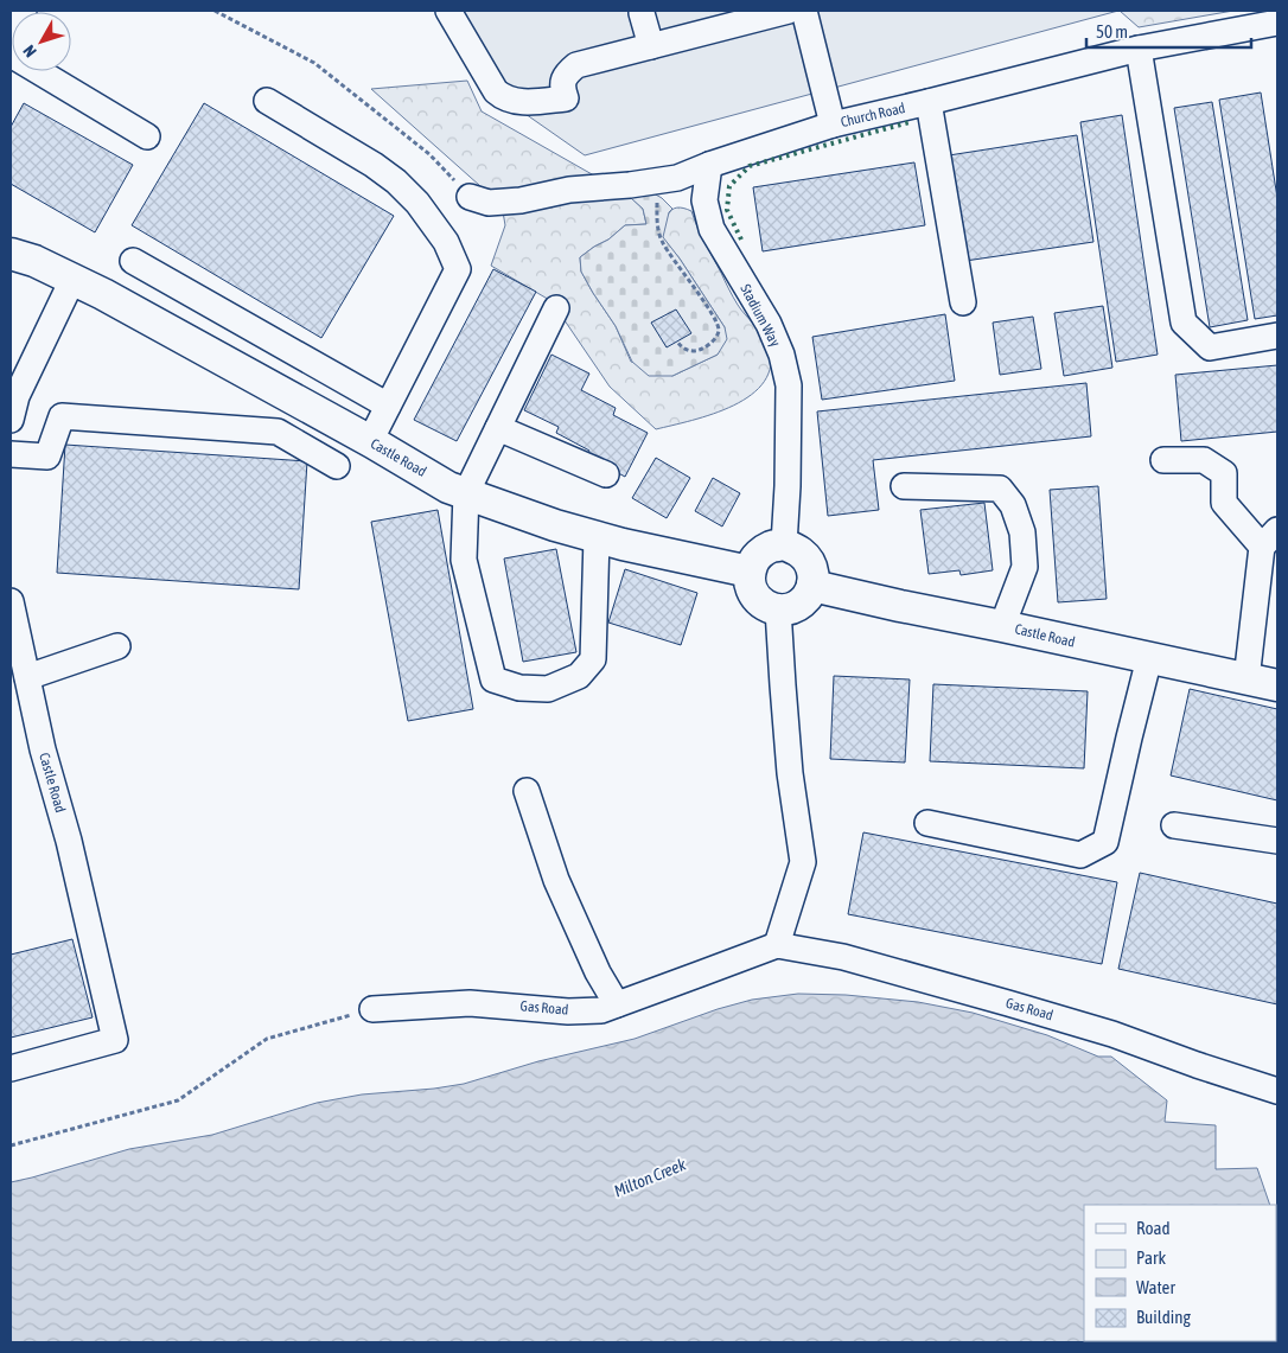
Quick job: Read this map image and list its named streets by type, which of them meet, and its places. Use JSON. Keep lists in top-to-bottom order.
{
  "streets": {
    "main road": ["Castle Road"],
    "street": ["Church Road", "Stadium Way", "Gas Road"]
  },
  "crossings": [
    ["Church Road", "Stadium Way"],
    ["Stadium Way", "Castle Road"]
  ],
  "water": ["Milton Creek"],
  "legend": [
    "Road",
    "Park",
    "Water",
    "Building"
  ],
  "scale_bar": "50 m",
  "north": "bottom left"
}
